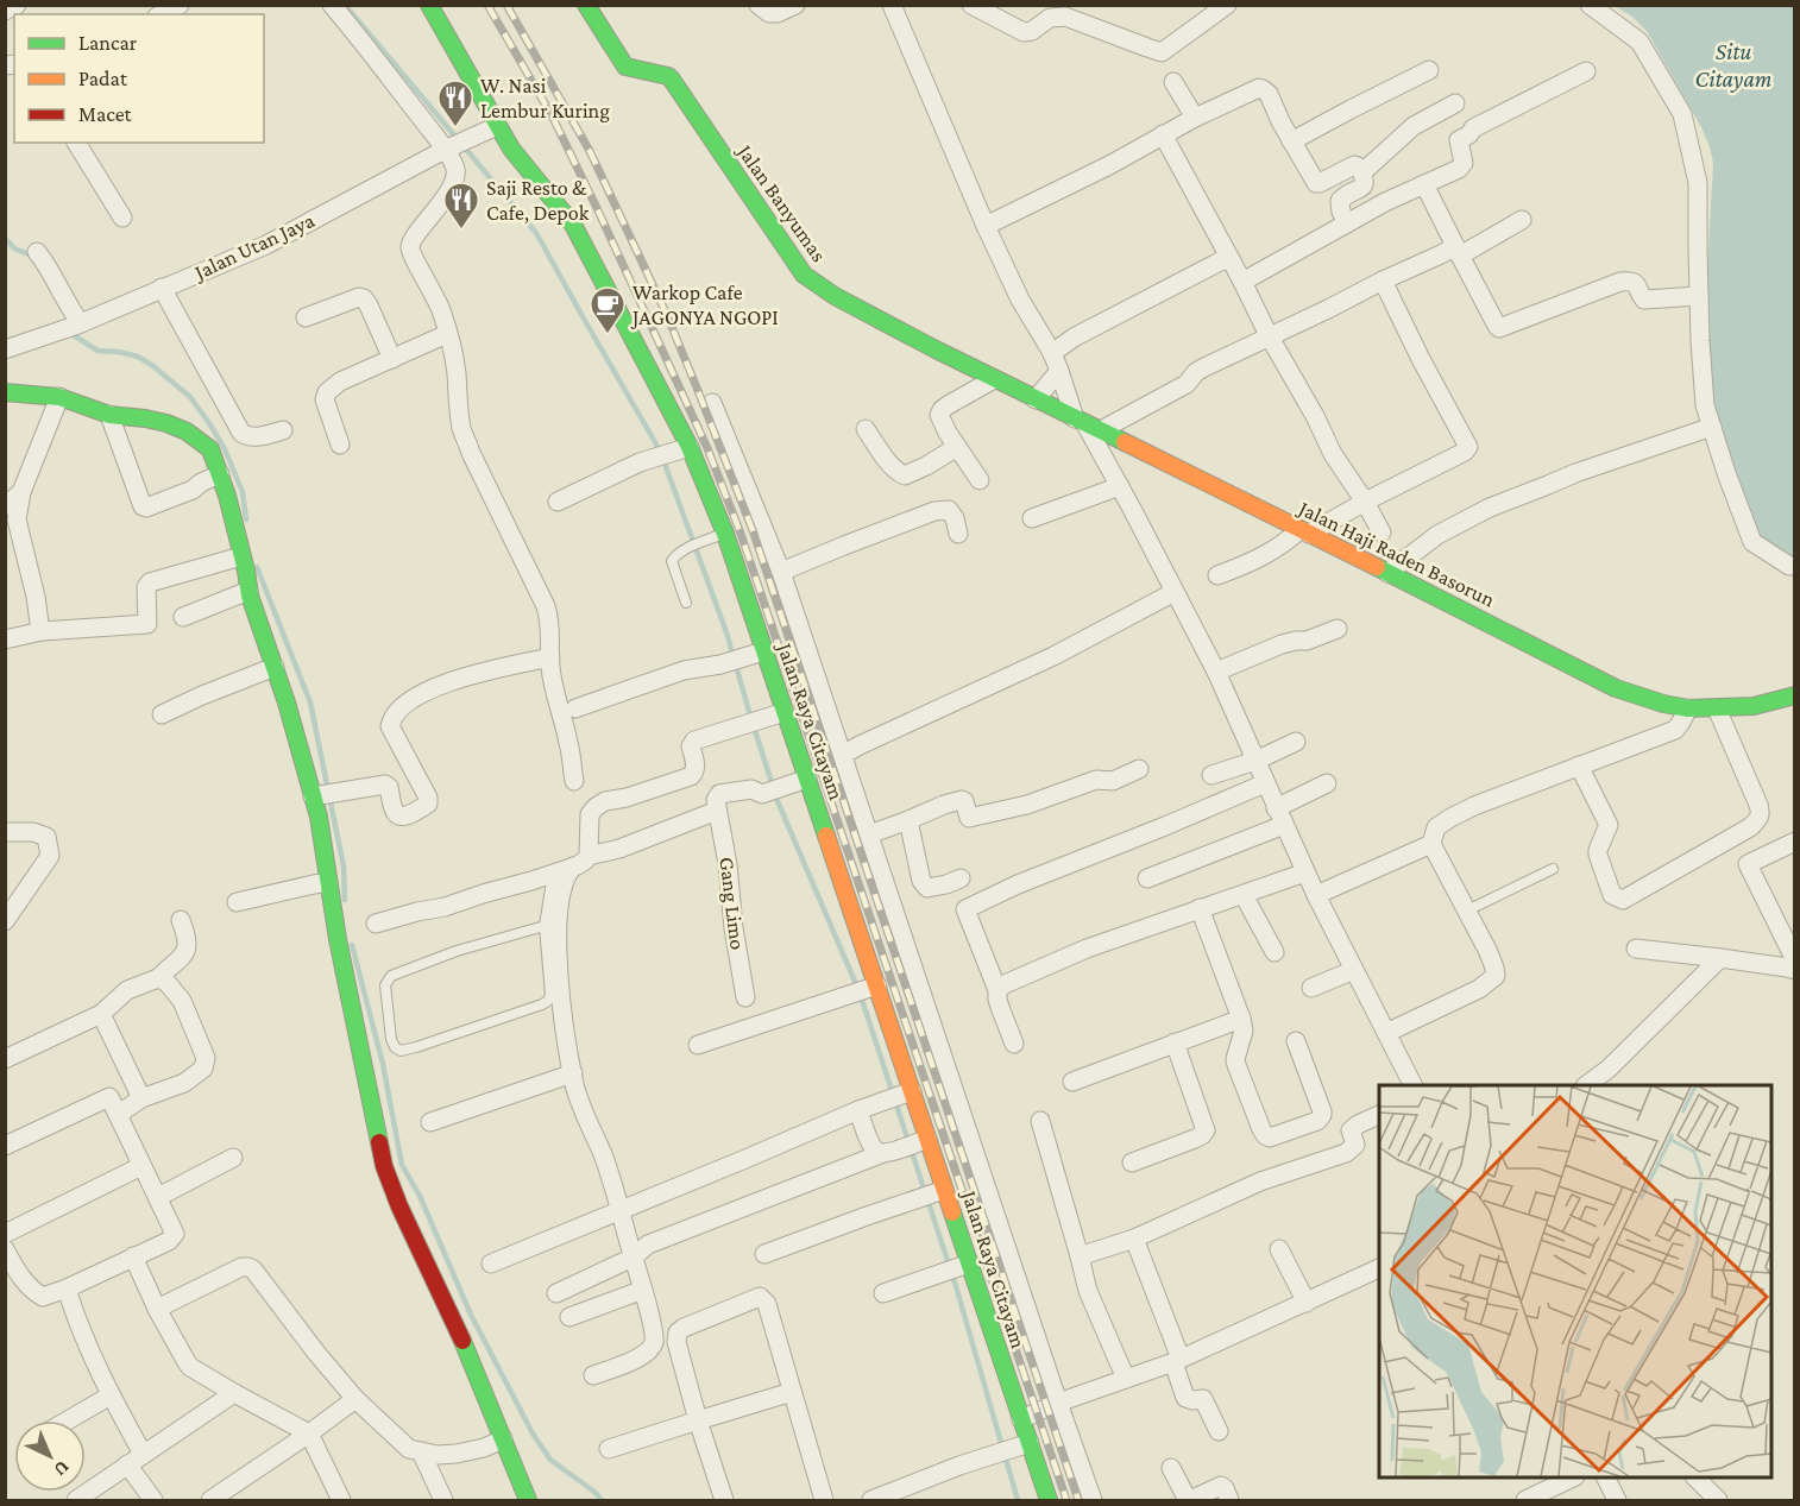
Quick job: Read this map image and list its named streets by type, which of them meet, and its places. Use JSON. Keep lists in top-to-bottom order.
{
  "streets": {
    "street": [
      "Jalan Banyumas",
      "Jalan Utan Jaya",
      "Jalan Haji Raden Basorun",
      "Jalan Raya Citayam",
      "Gang Limo"
    ]
  },
  "crossings": [
    ["Jalan Banyumas", "Jalan Haji Raden Basorun"],
    ["Jalan Utan Jaya", "Jalan Raya Citayam"]
  ],
  "water": ["Situ Citayam"],
  "places": {
    "restaurant": ["W. Nasi Lembur Kuring", "Saji Resto & Cafe, Depok"],
    "cafe": ["Warkop Cafe JAGONYA NGOPI"]
  },
  "legend": ["Lancar", "Padat", "Macet"],
  "north": "bottom right"
}
